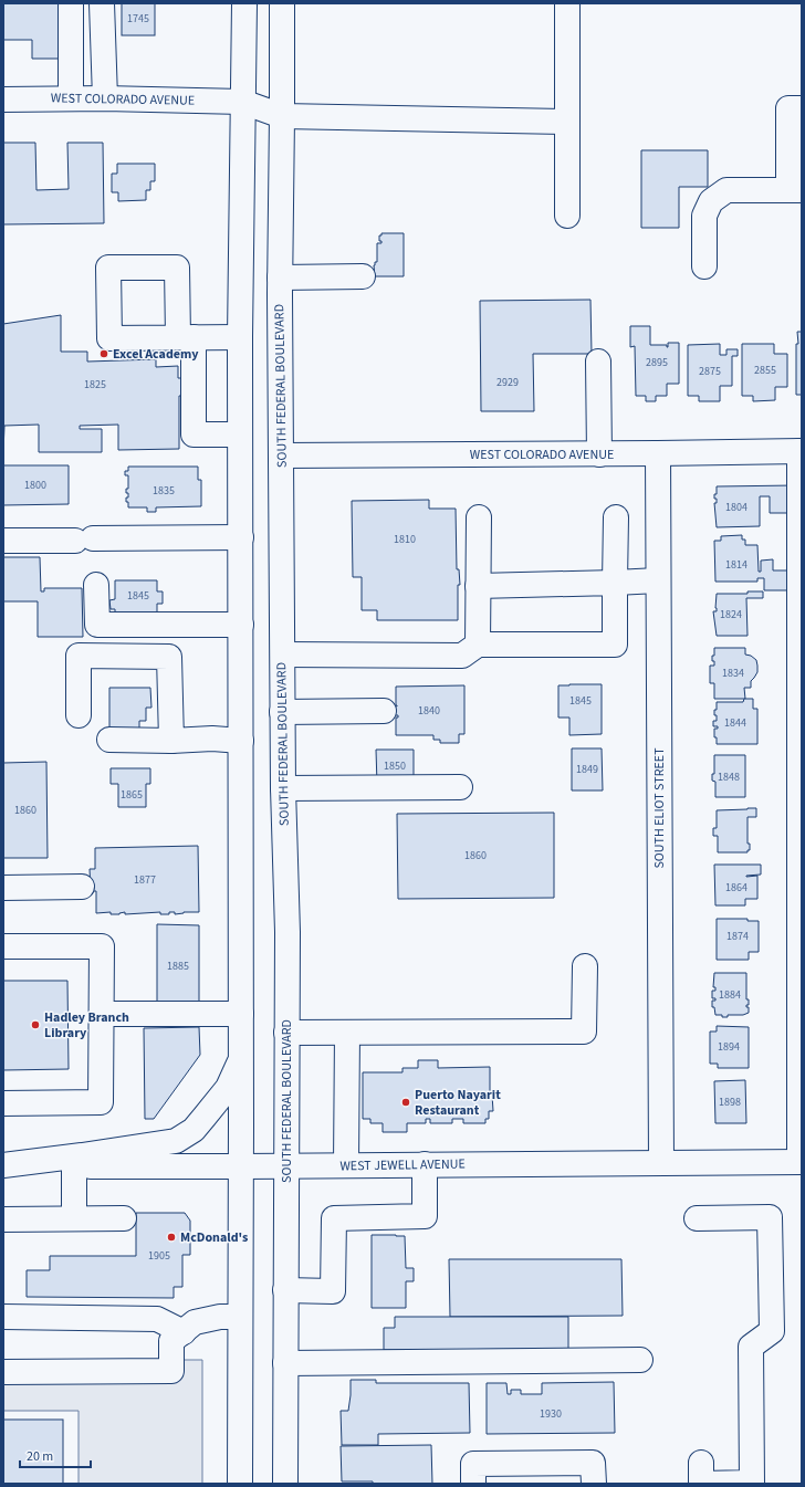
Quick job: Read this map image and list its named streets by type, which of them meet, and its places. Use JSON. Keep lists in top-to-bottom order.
{
  "streets": {
    "main road": [
      "WEST COLORADO AVENUE",
      "SOUTH FEDERAL BOULEVARD",
      "SOUTH ELIOT STREET",
      "WEST JEWELL AVENUE"
    ]
  },
  "crossings": [
    ["WEST COLORADO AVENUE", "SOUTH FEDERAL BOULEVARD"],
    ["WEST COLORADO AVENUE", "SOUTH ELIOT STREET"],
    ["SOUTH FEDERAL BOULEVARD", "WEST JEWELL AVENUE"],
    ["SOUTH ELIOT STREET", "WEST JEWELL AVENUE"]
  ],
  "places": [
    "Excel Academy",
    "Hadley Branch Library",
    "Puerto Nayarit Restaurant",
    "McDonald's"
  ],
  "house_numbers": [
    "1745",
    "2895",
    "2855",
    "2875",
    "2929",
    "1825",
    "1800",
    "1835",
    "1804",
    "1810",
    "1814",
    "1845",
    "1824",
    "1834",
    "1845",
    "1840",
    "1844",
    "1850",
    "1849",
    "1848",
    "1865",
    "1860",
    "1860",
    "1877",
    "1864",
    "1874",
    "1885",
    "1884",
    "1894",
    "1898",
    "1905",
    "1930"
  ],
  "scale_bar": "20 m"
}
